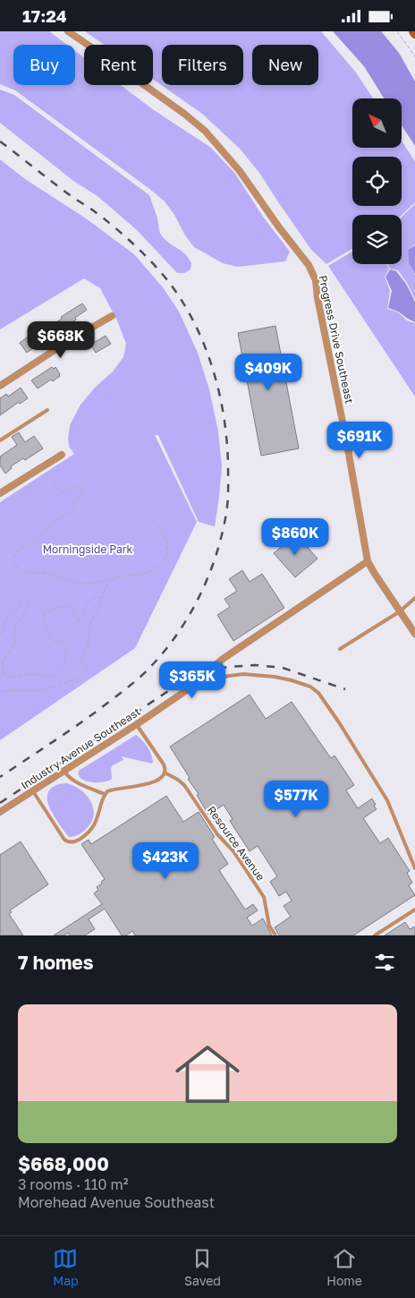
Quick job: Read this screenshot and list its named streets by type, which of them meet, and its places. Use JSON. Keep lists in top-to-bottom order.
{
  "streets": {
    "street": ["Progress Drive Southeast", "Industry Avenue Southeast"],
    "lane": ["Resource Avenue"]
  },
  "crossings": [
    ["Progress Drive Southeast", "Industry Avenue Southeast"]
  ],
  "parks": ["Morningside Park"],
  "north": "top left",
  "page": {
    "status": "17:24",
    "chip": [
      "Buy",
      "Rent",
      "Filters",
      "New"
    ],
    "price": [
      "$668K",
      "$409K",
      "$691K",
      "$860K",
      "$365K",
      "$577K",
      "$423K"
    ],
    "heading": "7 homes",
    "list": [
      {
        "name": "$668,000",
        "note": "3 rooms · 110 m² · Morehead Avenue Southeast"
      }
    ],
    "tabs": ["Map", "Saved", "Home"]
  }
}
